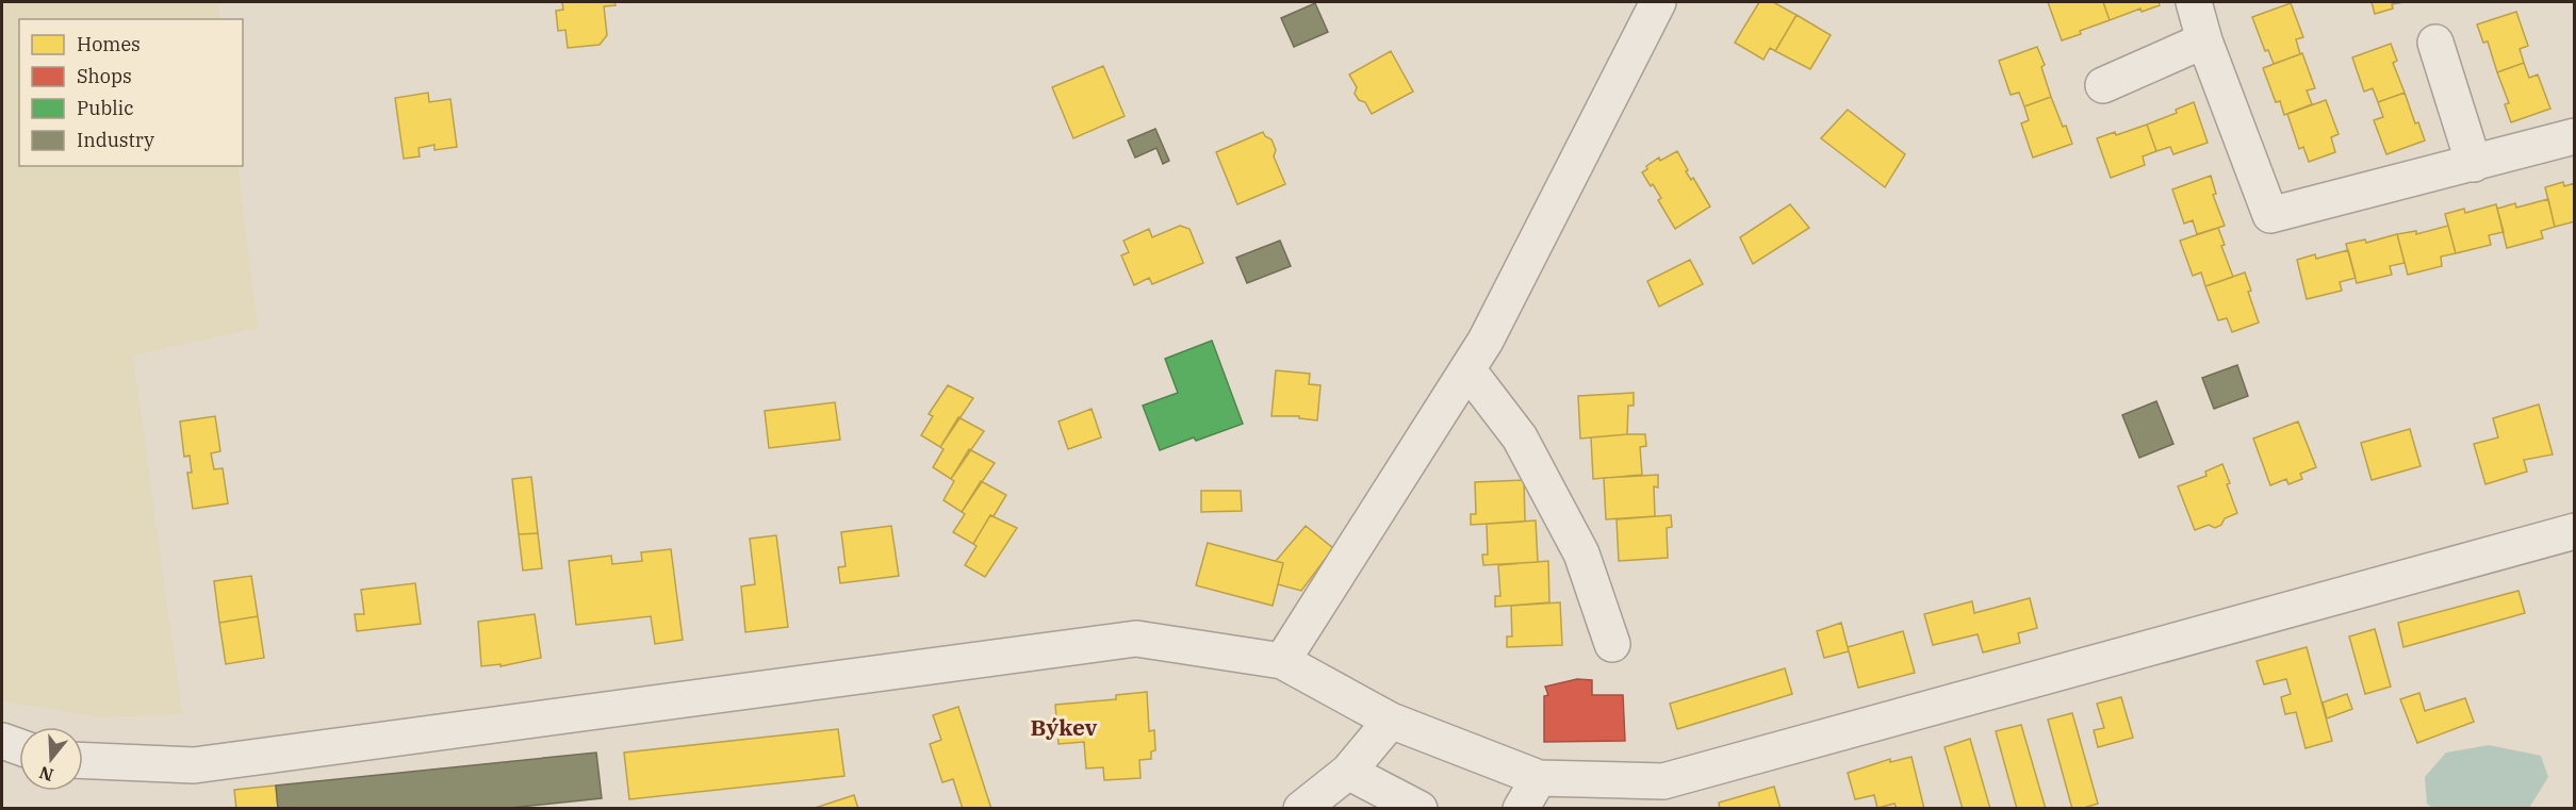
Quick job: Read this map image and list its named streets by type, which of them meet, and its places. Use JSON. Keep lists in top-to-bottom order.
{
  "districts": ["Býkev"],
  "legend": [
    "Homes",
    "Shops",
    "Public",
    "Industry"
  ],
  "north": "bottom"
}
